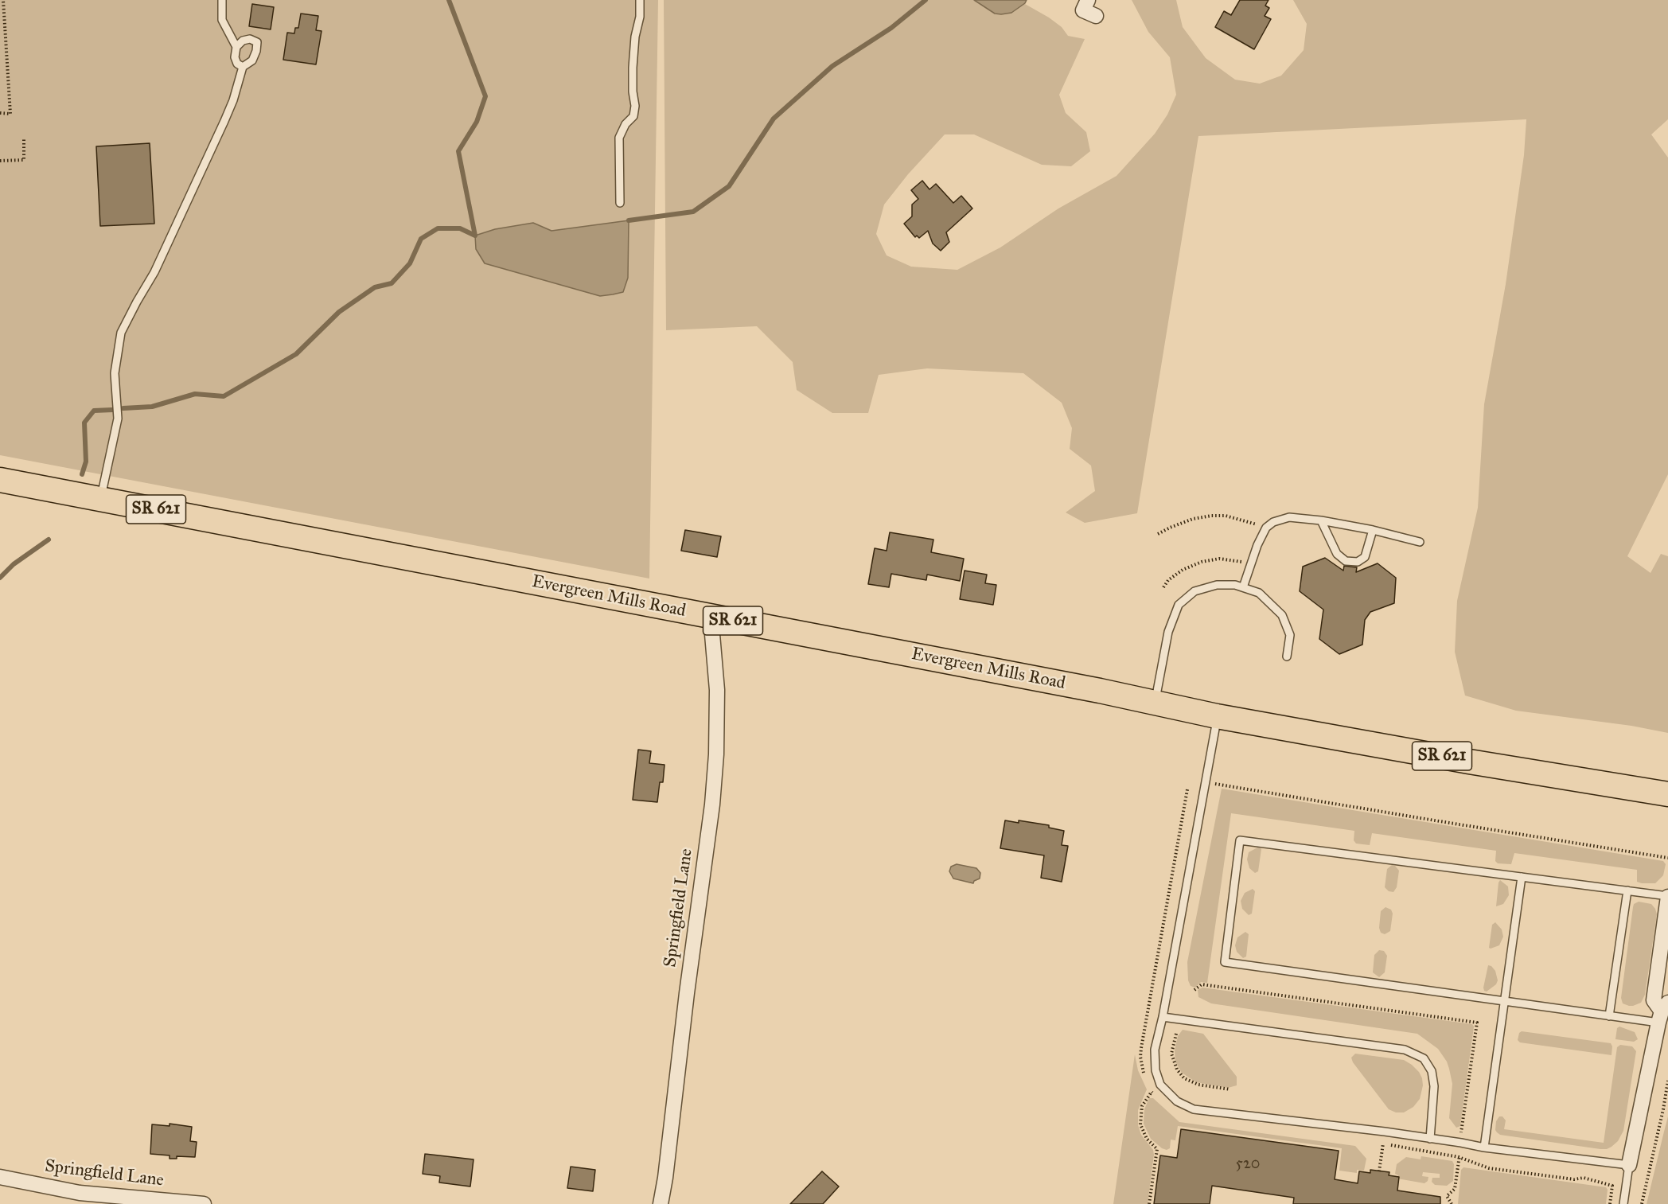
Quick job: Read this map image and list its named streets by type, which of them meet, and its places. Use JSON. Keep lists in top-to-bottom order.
{
  "streets": {
    "main road": ["SR 621", "Evergreen Mills Road"],
    "street": ["Springfield Lane"]
  },
  "crossings": [
    ["SR 621", "Evergreen Mills Road"],
    ["Evergreen Mills Road", "Springfield Lane"]
  ],
  "house_numbers": ["520"]
}
